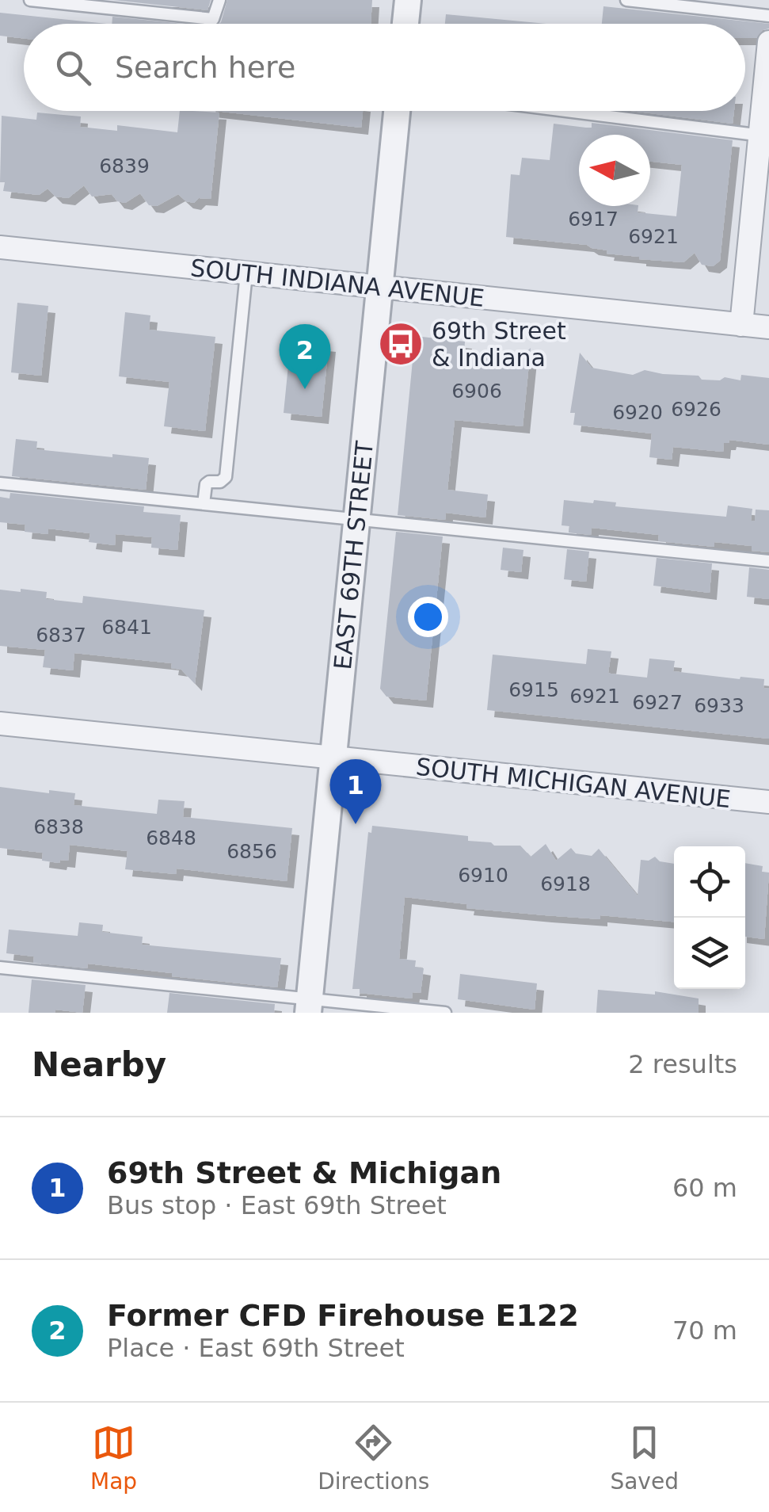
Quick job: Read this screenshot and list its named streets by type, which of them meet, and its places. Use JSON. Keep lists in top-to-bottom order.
{
  "streets": {
    "street": ["SOUTH INDIANA AVENUE", "EAST 69TH STREET", "SOUTH MICHIGAN AVENUE"]
  },
  "crossings": [
    ["SOUTH INDIANA AVENUE", "EAST 69TH STREET"],
    ["EAST 69TH STREET", "SOUTH MICHIGAN AVENUE"]
  ],
  "places": {
    "bus stop": ["69th Street & Indiana"]
  },
  "house_numbers": [
    "6839",
    "6917",
    "6921",
    "6906",
    "6926",
    "6920",
    "6841",
    "6837",
    "6915",
    "6921",
    "6927",
    "6933",
    "6838",
    "6848",
    "6856",
    "6910",
    "6918"
  ],
  "north": "left",
  "page": {
    "search": "Search here",
    "pins": ["2", "1"],
    "heading": ["Nearby", "2 results"],
    "list": [
      {
        "mark": "1",
        "name": "69th Street & Michigan",
        "note": "Bus stop · East 69th Street",
        "value": "60 m"
      },
      {
        "mark": "2",
        "name": "Former CFD Firehouse E122",
        "note": "Place · East 69th Street",
        "value": "70 m"
      }
    ],
    "nav": ["Map", "Directions", "Saved"]
  }
}
